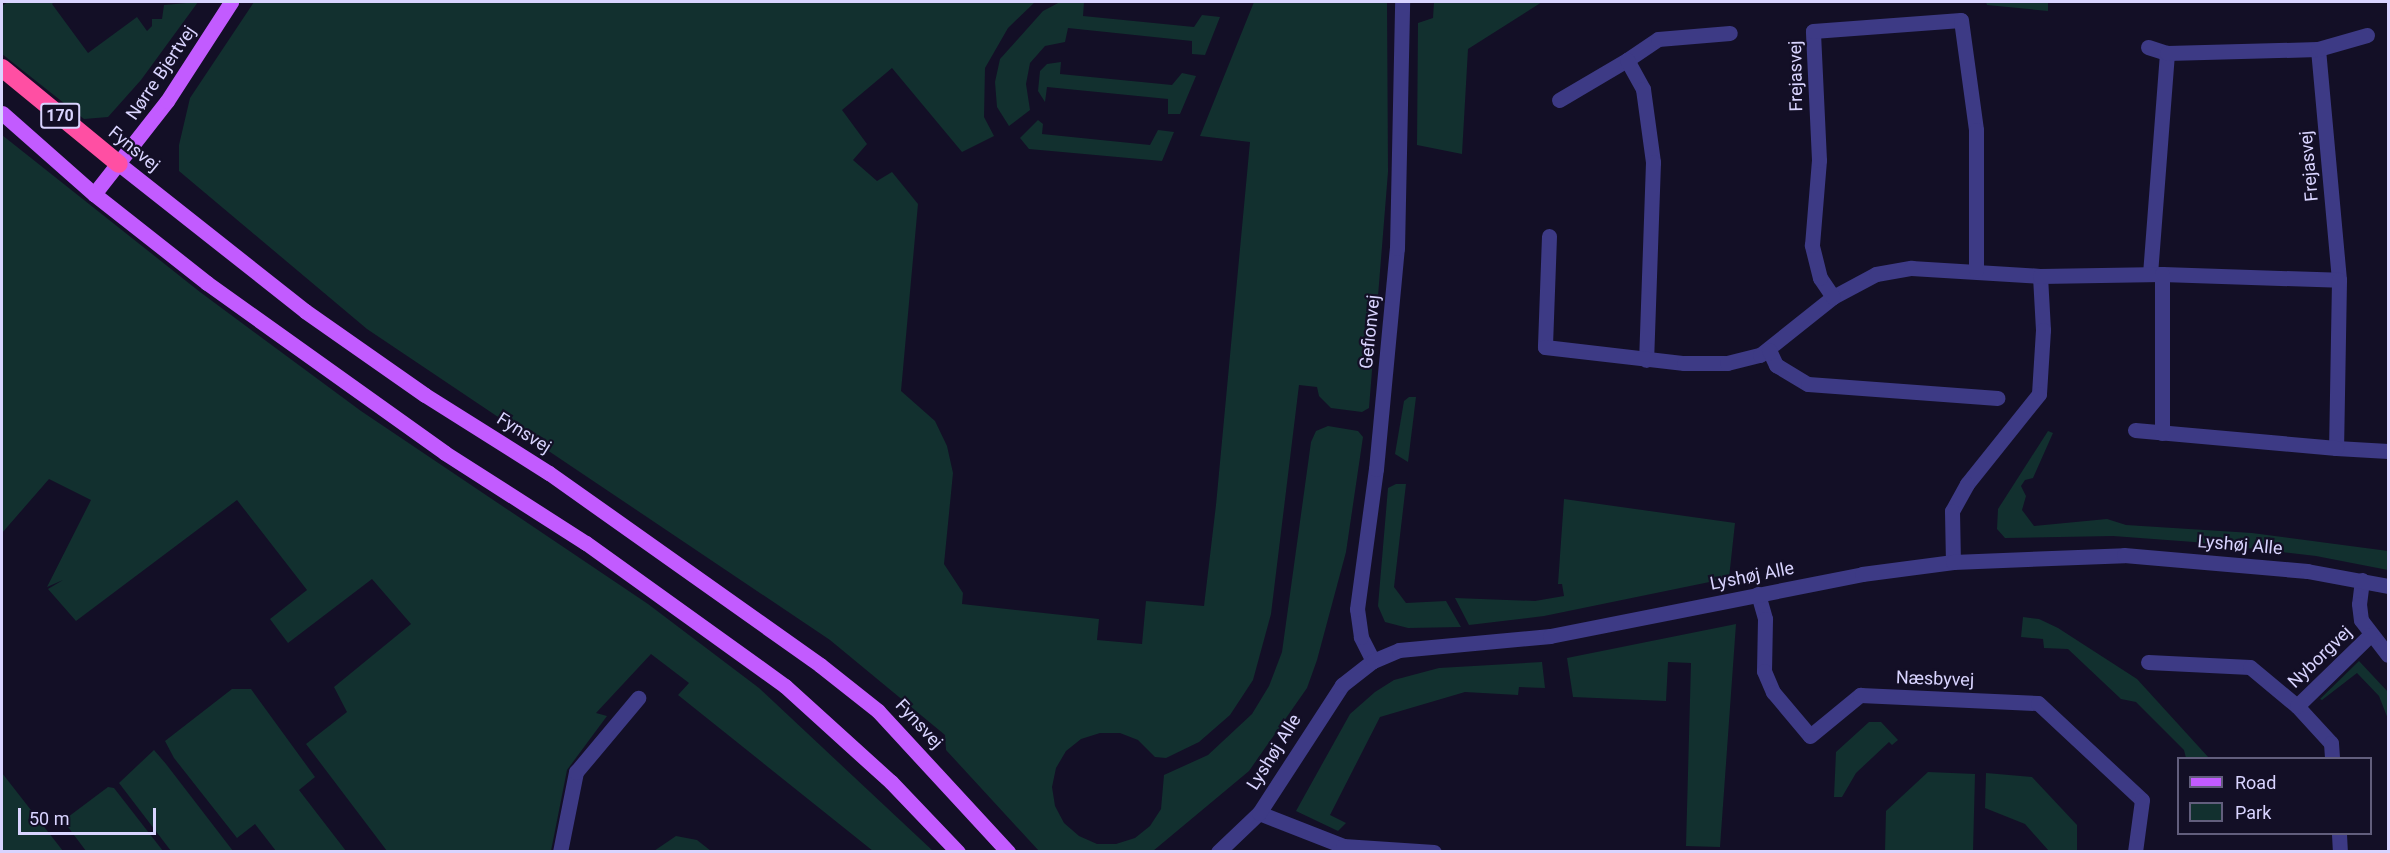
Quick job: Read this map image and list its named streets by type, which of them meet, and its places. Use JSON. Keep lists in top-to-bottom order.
{
  "streets": {
    "highway": ["170", "Fynsvej"],
    "main road": ["Nørre Bjertvej"],
    "street": [
      "Frejasvej",
      "Gefionvej",
      "Lyshøj Alle",
      "Nyborgvej",
      "Næsbyvej"
    ]
  },
  "crossings": [
    ["Nørre Bjertvej", "170"],
    ["Nørre Bjertvej", "Fynsvej"],
    ["Gefionvej", "Lyshøj Alle"],
    ["Lyshøj Alle", "Næsbyvej"]
  ],
  "legend": ["Road", "Park"],
  "scale_bar": "50 m"
}
